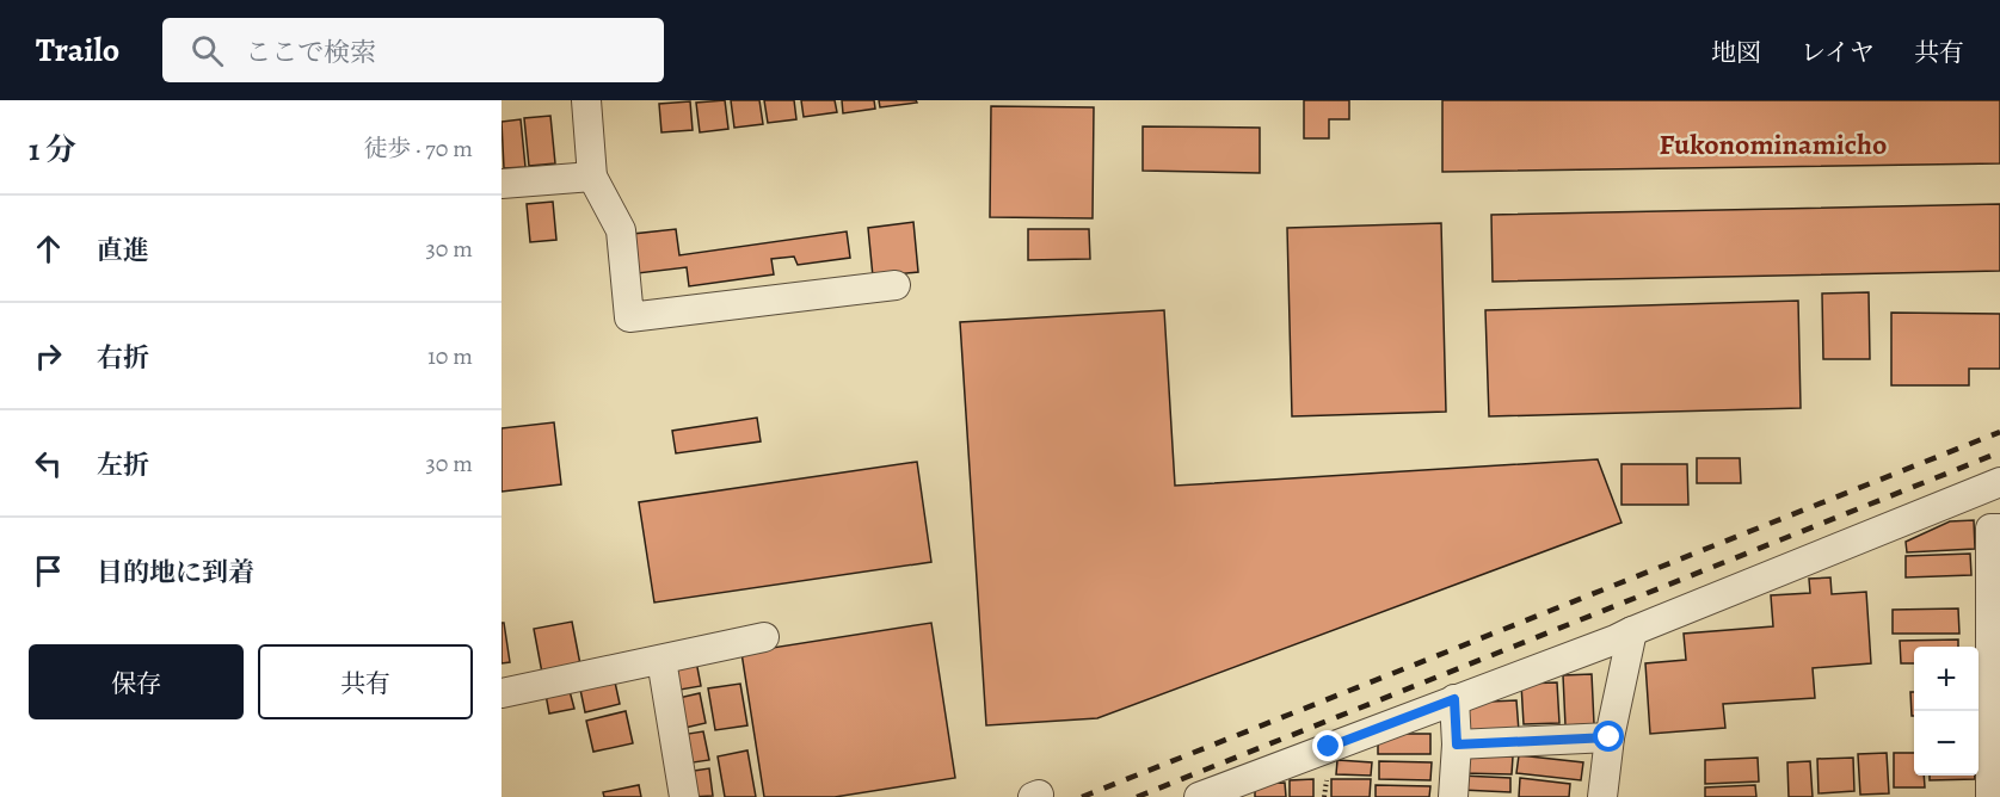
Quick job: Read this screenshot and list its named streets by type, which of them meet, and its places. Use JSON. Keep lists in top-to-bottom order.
{
  "districts": ["Fukonominamicho"],
  "page": {
    "header": "Trailo",
    "search": "ここで検索",
    "nav": ["地図", "レイヤ", "共有"],
    "heading": ["1 分", "徒歩 · 70 m"],
    "list": [
      ["直進", "30 m"],
      ["右折", "10 m"],
      ["左折", "30 m"],
      "目的地に到着"
    ],
    "buttons": ["保存", "共有"],
    "map_buttons": ["+", "−"]
  }
}
